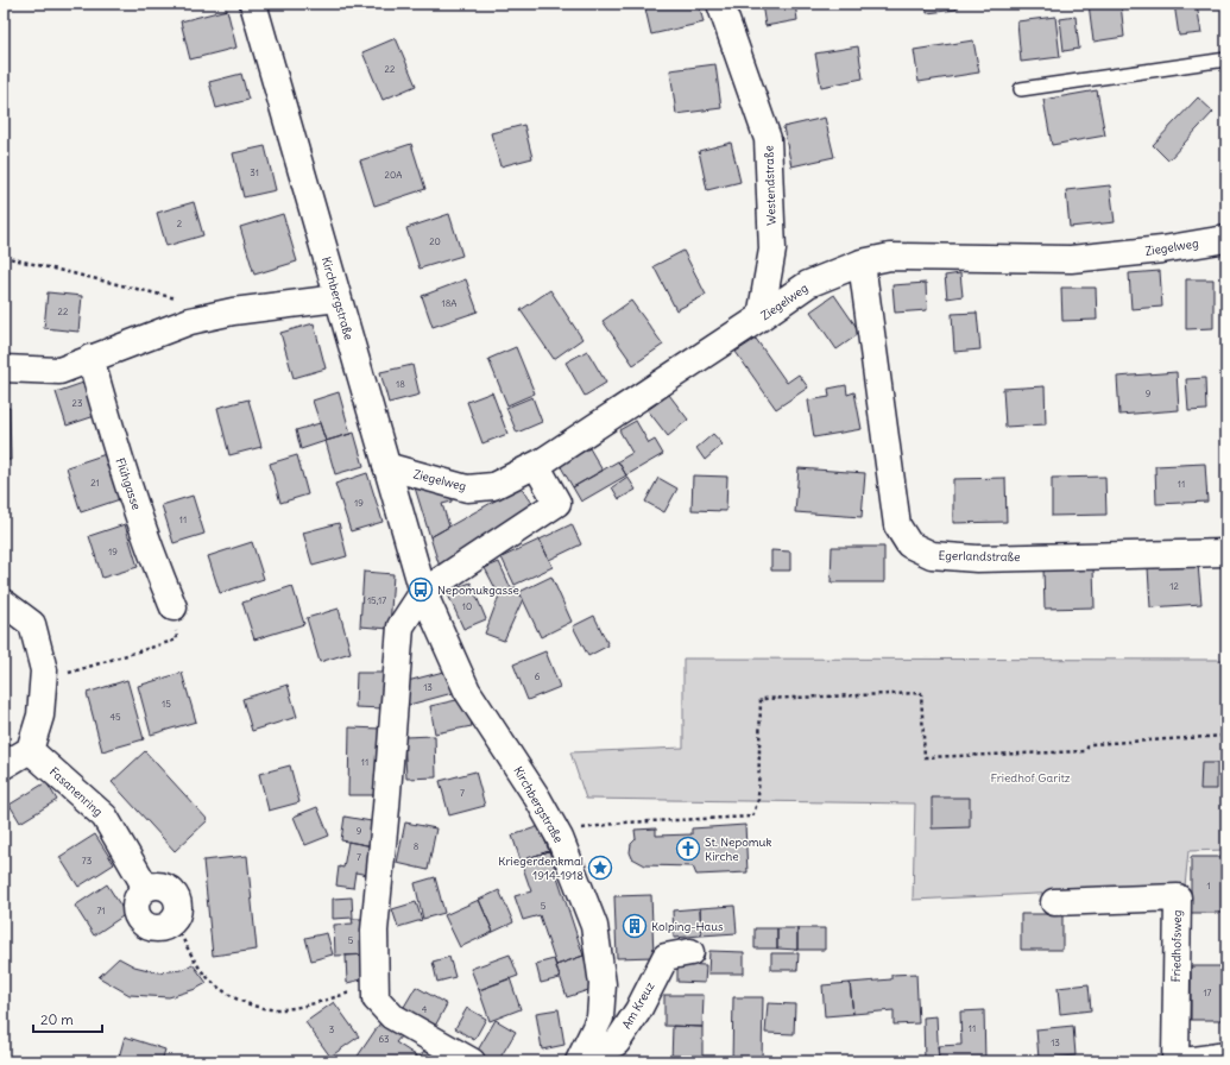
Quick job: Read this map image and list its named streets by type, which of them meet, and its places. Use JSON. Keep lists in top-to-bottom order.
{
  "streets": {
    "street": [
      "Westendstraße",
      "Ziegelweg",
      "Kirchbergstraße",
      "Flühgasse",
      "Egerlandstraße",
      "Fasanenring",
      "Friedhofsweg",
      "Am Kreuz"
    ]
  },
  "crossings": [
    ["Westendstraße", "Ziegelweg"],
    ["Ziegelweg", "Kirchbergstraße"],
    ["Ziegelweg", "Egerlandstraße"],
    ["Kirchbergstraße", "Am Kreuz"]
  ],
  "parks": ["Friedhof Garitz"],
  "places": {
    "bus stop": ["Nepomukgasse"],
    "church": ["St. Nepomuk Kirche"],
    "place": ["Kriegerdenkmal 1914-1918"],
    "building": ["Kolping-Haus"]
  },
  "house_numbers": [
    "22",
    "31",
    "20A",
    "2",
    "20",
    "18A",
    "22",
    "18",
    "9",
    "23",
    "21",
    "11",
    "19",
    "11",
    "19",
    "12",
    "15,17",
    "10",
    "6",
    "13",
    "15",
    "45",
    "11",
    "7",
    "9",
    "8",
    "7",
    "73",
    "1",
    "5",
    "71",
    "5",
    "17",
    "4",
    "11",
    "3",
    "63",
    "13"
  ],
  "scale_bar": "20 m"
}
